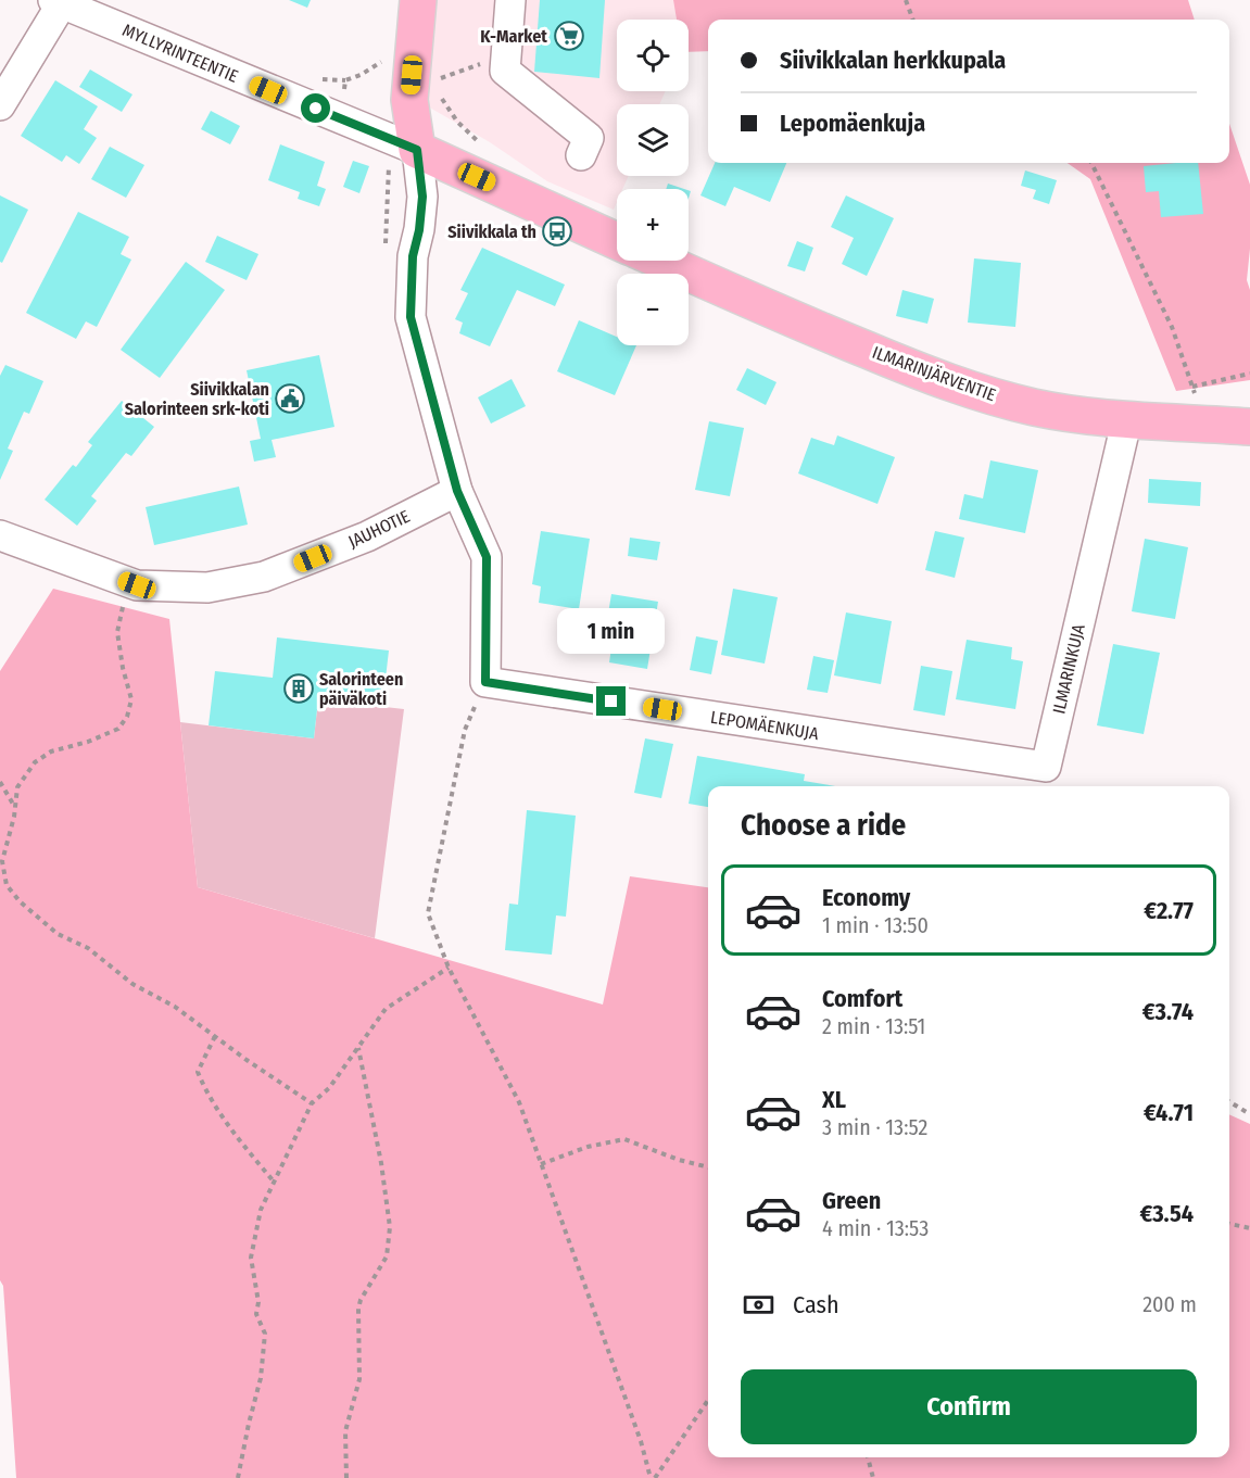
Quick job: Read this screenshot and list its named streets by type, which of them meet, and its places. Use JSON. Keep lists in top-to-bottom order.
{
  "streets": {
    "main road": ["ILMARINJÄRVENTIE"],
    "street": [
      "MYLLYRINTEENTIE",
      "JAUHOTIE",
      "ILMARINKUJA",
      "LEPOMÄENKUJA"
    ]
  },
  "crossings": [
    ["ILMARINJÄRVENTIE", "ILMARINKUJA"],
    ["ILMARINKUJA", "LEPOMÄENKUJA"]
  ],
  "places": {
    "supermarket": ["K-Market"],
    "bus stop": ["Siivikkala th"],
    "public building": ["Siivikkalan Salorinteen srk-koti"],
    "building": ["Salorinteen päiväkoti"]
  },
  "page": {
    "map_buttons": ["+", "−"],
    "banner": ["Siivikkalan herkkupala", "Lepomäenkuja"],
    "bubble": "1 min",
    "heading": "Choose a ride",
    "list": [
      {
        "name": "Economy",
        "note": "1 min · 13:50",
        "value": "€2.77"
      },
      {
        "name": "Comfort",
        "note": "2 min · 13:51",
        "value": "€3.74"
      },
      {
        "name": "XL",
        "note": "3 min · 13:52",
        "value": "€4.71"
      },
      {
        "name": "Green",
        "note": "4 min · 13:53",
        "value": "€3.54"
      }
    ],
    "pay": ["Cash", "200 m"],
    "buttons": "Confirm"
  }
}
